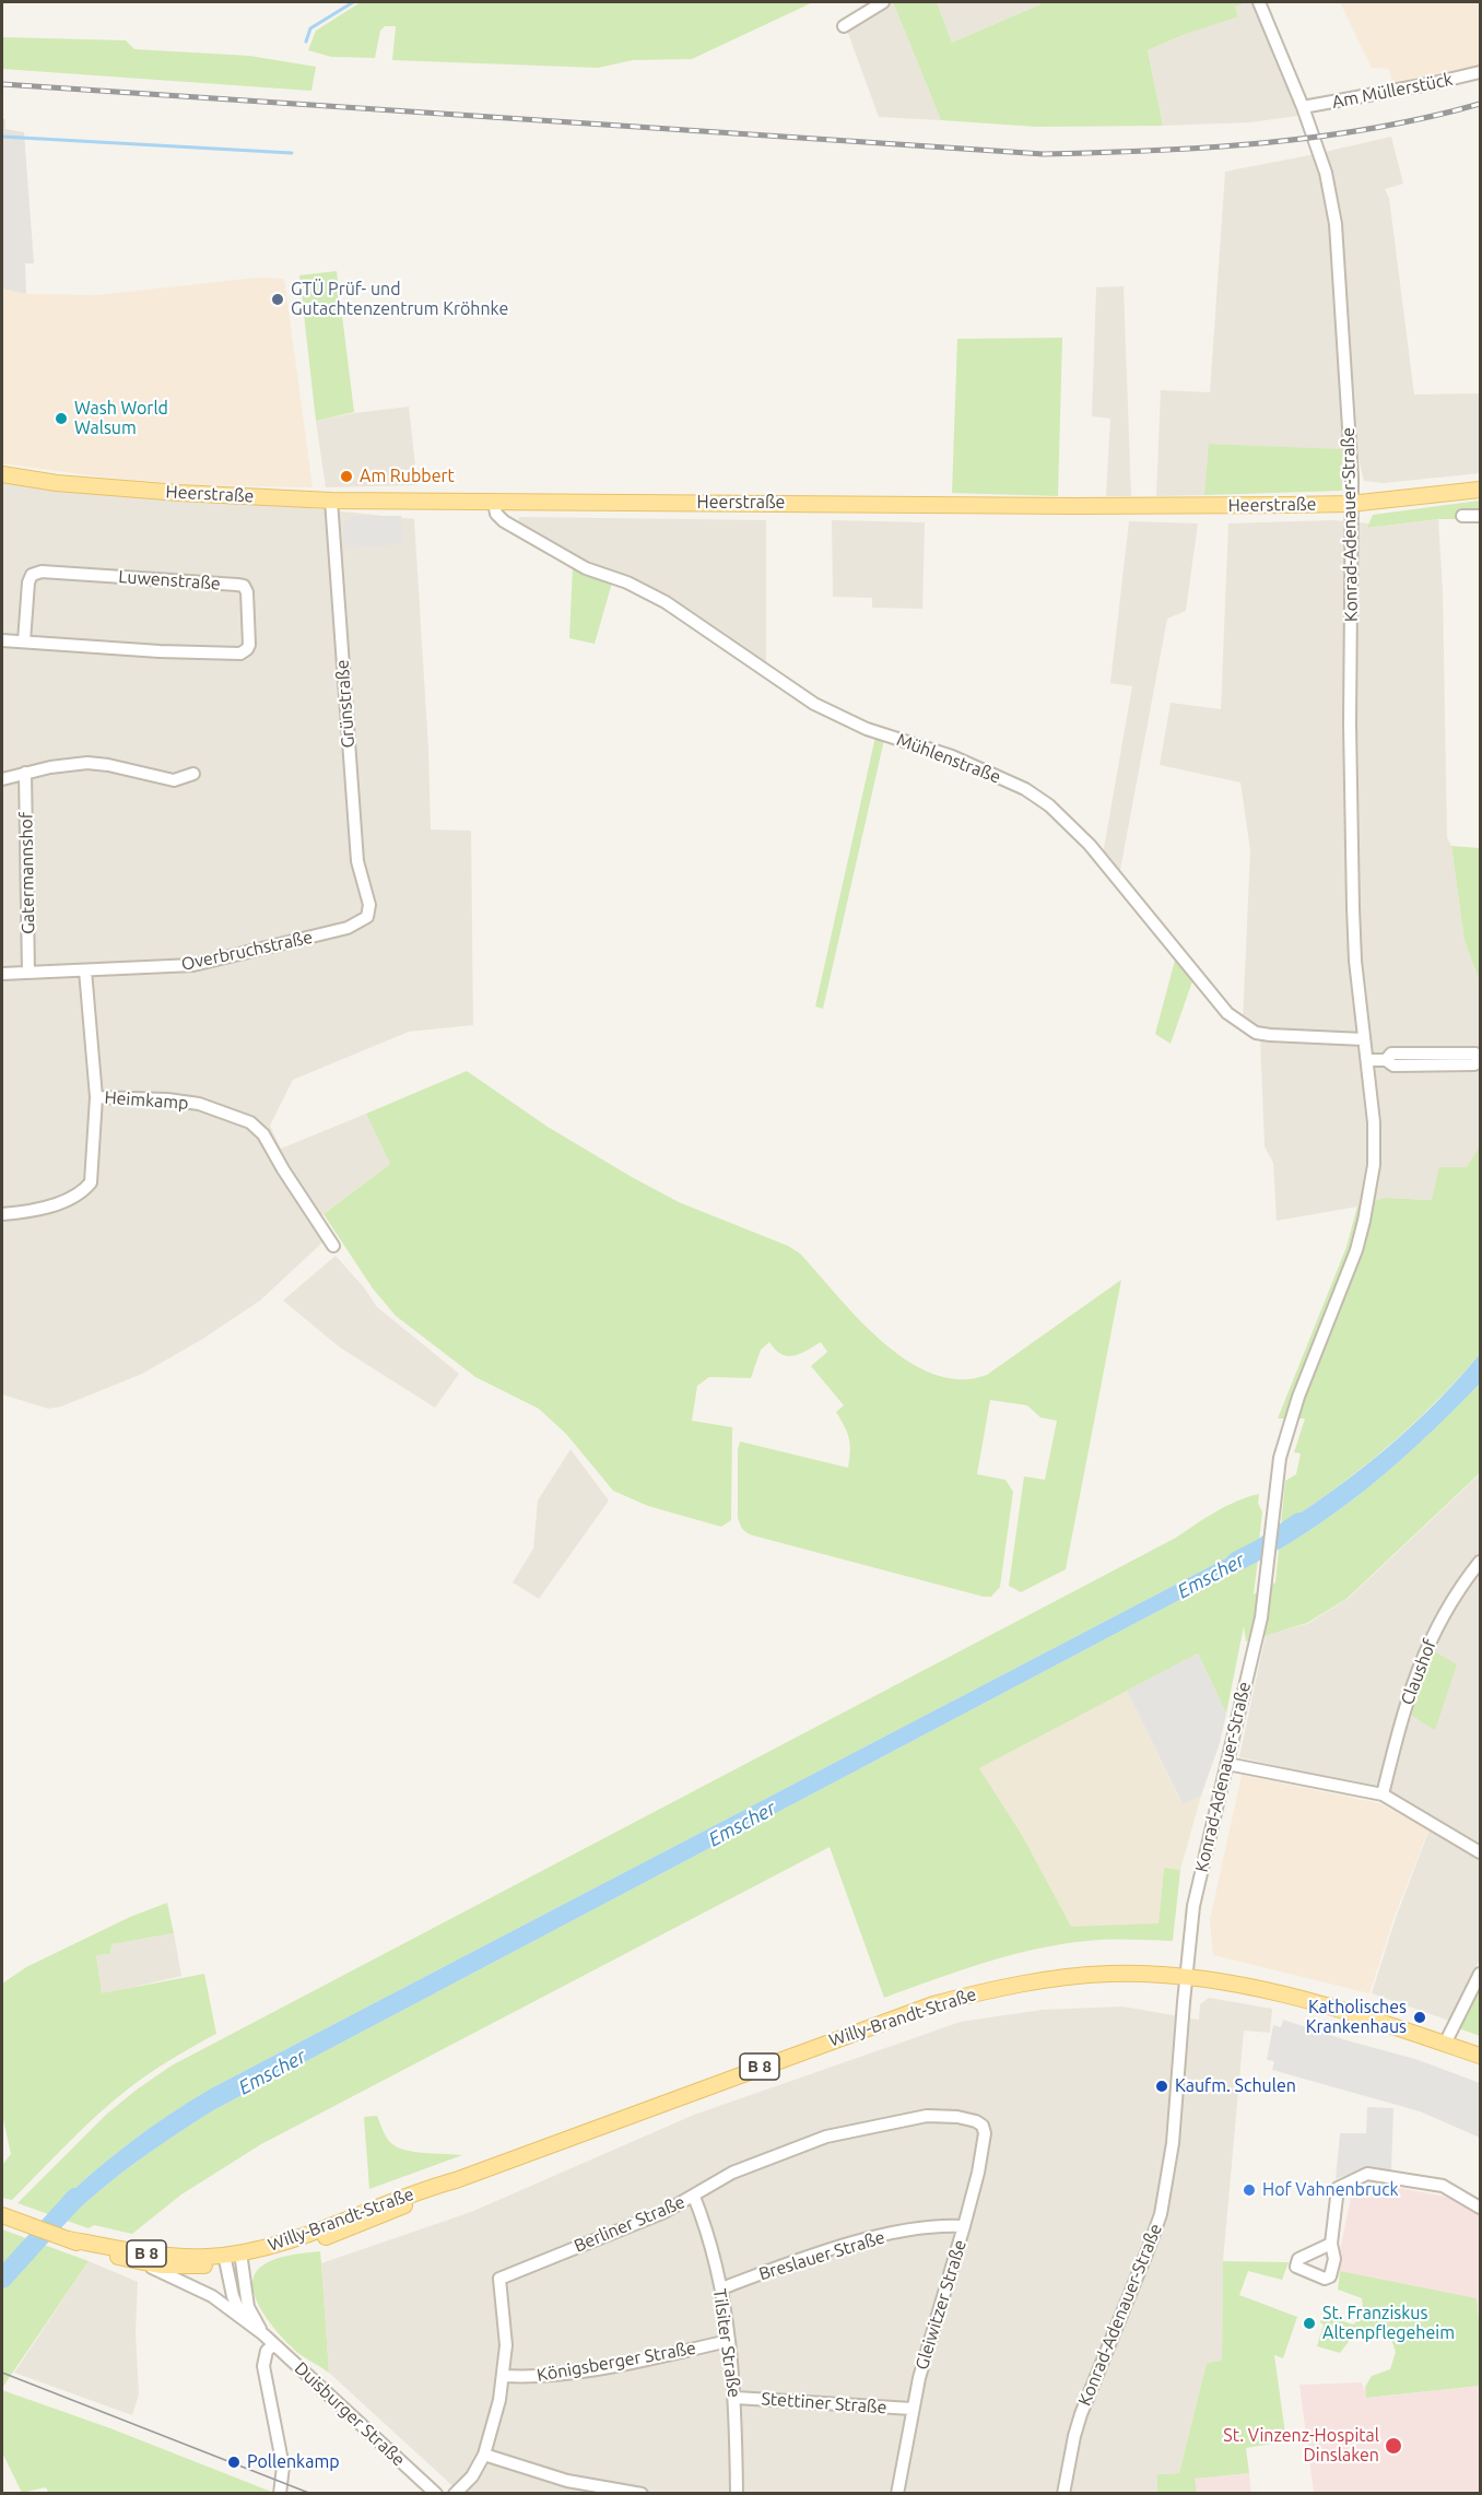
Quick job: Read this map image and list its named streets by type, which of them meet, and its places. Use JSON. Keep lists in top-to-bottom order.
{
  "streets": {
    "main road": ["Heerstraße", "Willy-Brandt-Straße", "B 8"],
    "street": [
      "Am Müllerstück",
      "Konrad-Adenauer-Straße",
      "Luwenstraße",
      "Grünstraße",
      "Mühlenstraße",
      "Gatermannshof",
      "Overbruchstraße",
      "Heimkamp",
      "Claushof",
      "Berliner Straße",
      "Breslauer Straße",
      "Gleiwitzer Straße",
      "Tilsiter Straße",
      "Königsberger Straße",
      "Stettiner Straße",
      "Duisburger Straße"
    ]
  },
  "crossings": [
    ["Am Müllerstück", "Konrad-Adenauer-Straße"],
    ["Heerstraße", "Konrad-Adenauer-Straße"],
    ["Heerstraße", "Grünstraße"],
    ["Heerstraße", "Mühlenstraße"],
    ["Konrad-Adenauer-Straße", "Mühlenstraße"],
    ["Konrad-Adenauer-Straße", "Willy-Brandt-Straße"],
    ["Grünstraße", "Overbruchstraße"],
    ["Gatermannshof", "Overbruchstraße"],
    ["Overbruchstraße", "Heimkamp"],
    ["Willy-Brandt-Straße", "Duisburger Straße"],
    ["Berliner Straße", "Gleiwitzer Straße"],
    ["Berliner Straße", "Tilsiter Straße"],
    ["Berliner Straße", "Königsberger Straße"],
    ["Breslauer Straße", "Gleiwitzer Straße"],
    ["Breslauer Straße", "Tilsiter Straße"],
    ["Gleiwitzer Straße", "Stettiner Straße"],
    ["Tilsiter Straße", "Königsberger Straße"],
    ["Tilsiter Straße", "Stettiner Straße"]
  ],
  "water": ["Emscher"],
  "places": [
    "GTÜ Prüf- und Gutachtenzentrum Kröhnke",
    "Wash World Walsum",
    "Am Rubbert",
    "Katholisches Krankenhaus",
    "Kaufm. Schulen",
    "Hof Vahnenbruck",
    "St. Franziskus Altenpflegeheim",
    "St. Vinzenz-Hospital Dinslaken",
    "Pollenkamp"
  ]
}
